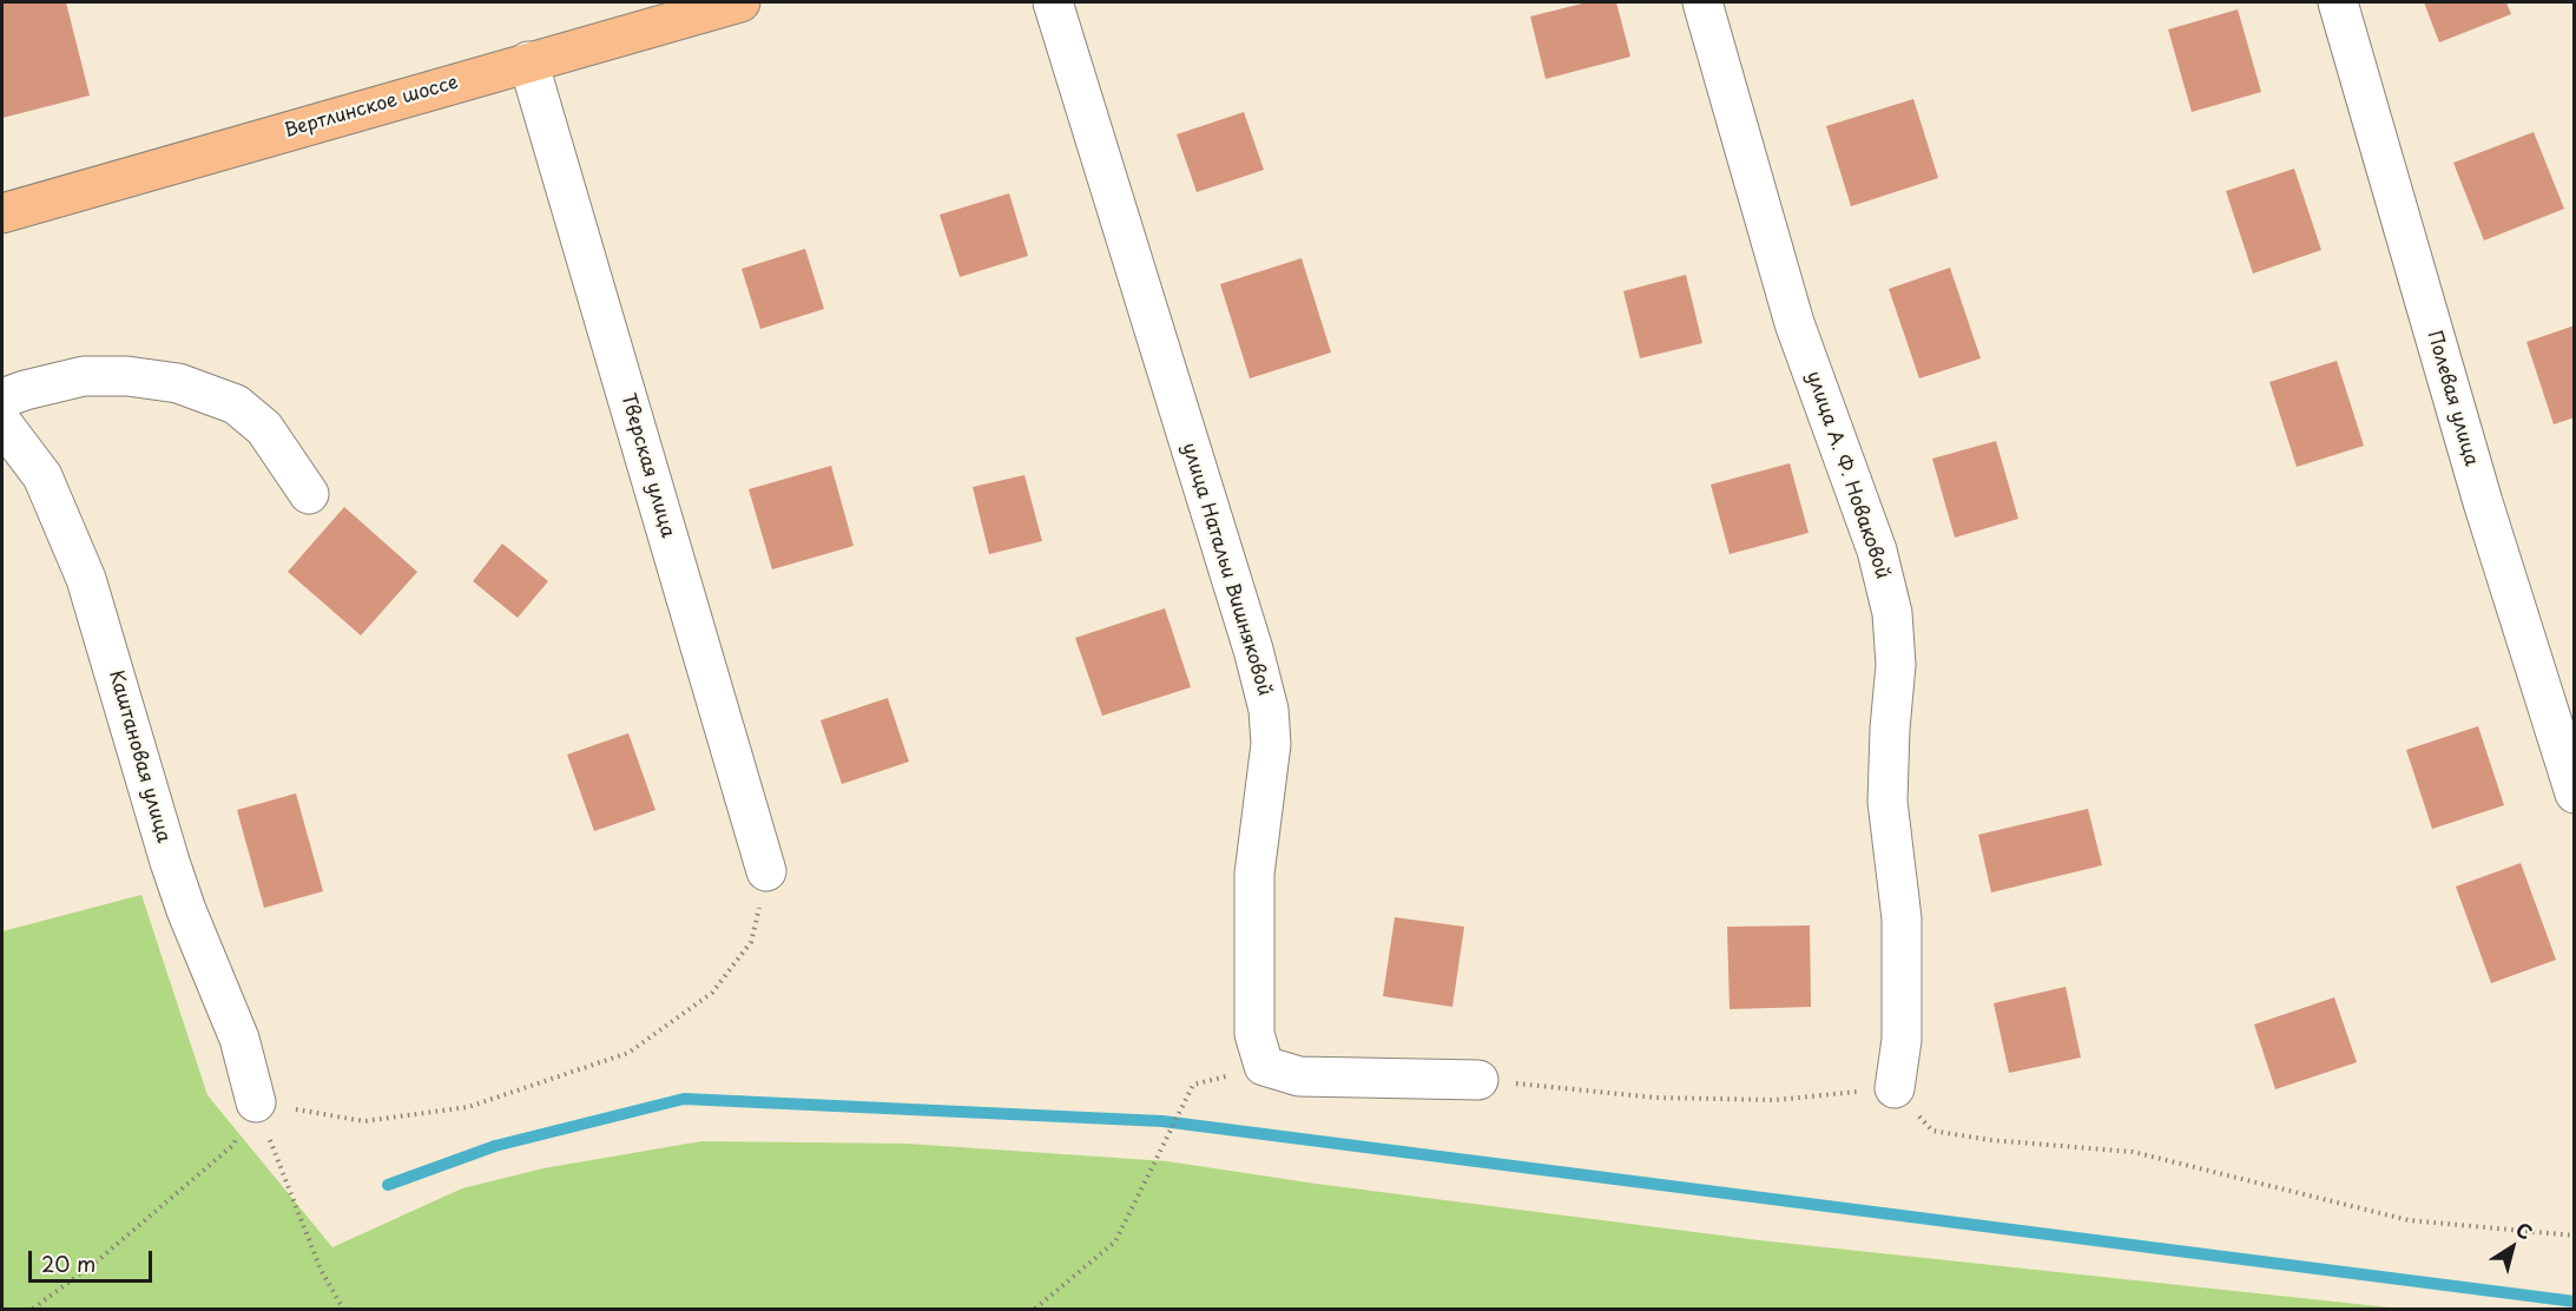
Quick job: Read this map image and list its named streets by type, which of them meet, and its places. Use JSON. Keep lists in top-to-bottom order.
{
  "streets": {
    "main road": ["Вертлинское шоссе"],
    "street": [
      "Полевая улица",
      "Тверская улица",
      "улица А. Ф. Новаковой",
      "улица Натальи Вишняковой",
      "Каштановая улица"
    ]
  },
  "crossings": [
    ["Вертлинское шоссе", "Тверская улица"]
  ],
  "scale_bar": "20 m",
  "north": "top right"
}
